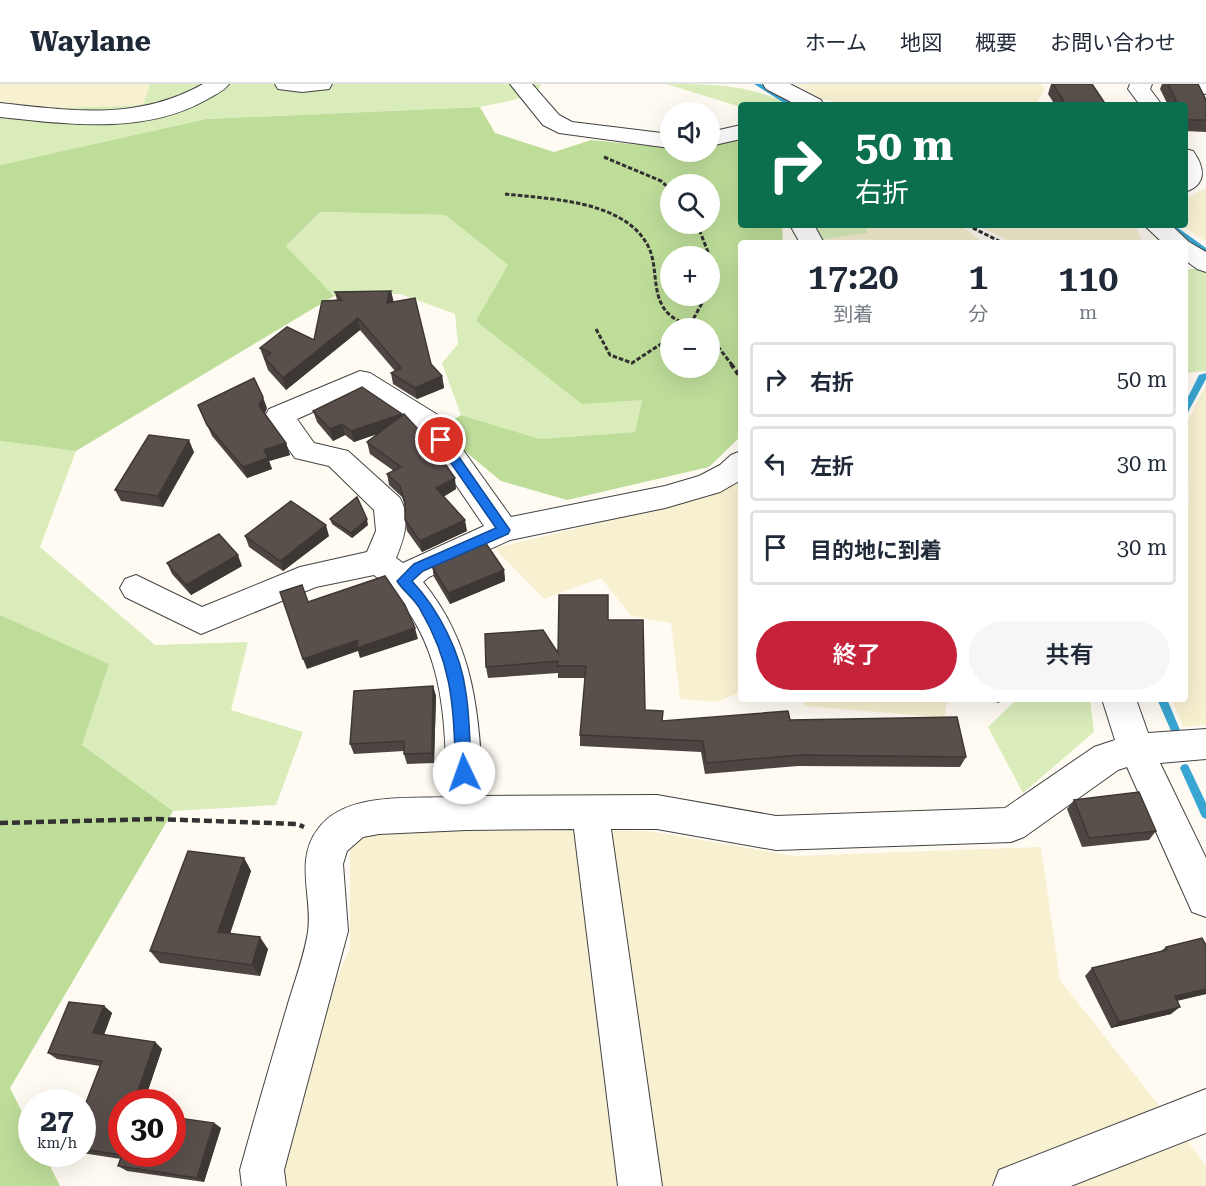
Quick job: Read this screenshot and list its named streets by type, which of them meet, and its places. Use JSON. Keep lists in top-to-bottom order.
{
  "page": {
    "header": "Waylane",
    "nav": [
      "ホーム",
      "地図",
      "概要",
      "お問い合わせ"
    ],
    "map_buttons": ["+", "−"],
    "turn": ["50 m", "右折"],
    "eta": [
      "17:20",
      "到着",
      "1",
      "分",
      "110",
      "m"
    ],
    "list": [
      {
        "name": "右折",
        "value": "50 m"
      },
      {
        "name": "左折",
        "value": "30 m"
      },
      {
        "name": "目的地に到着",
        "value": "30 m"
      }
    ],
    "buttons": ["終了", "共有"],
    "speed": "27 km/h",
    "limit": "30"
  }
}
